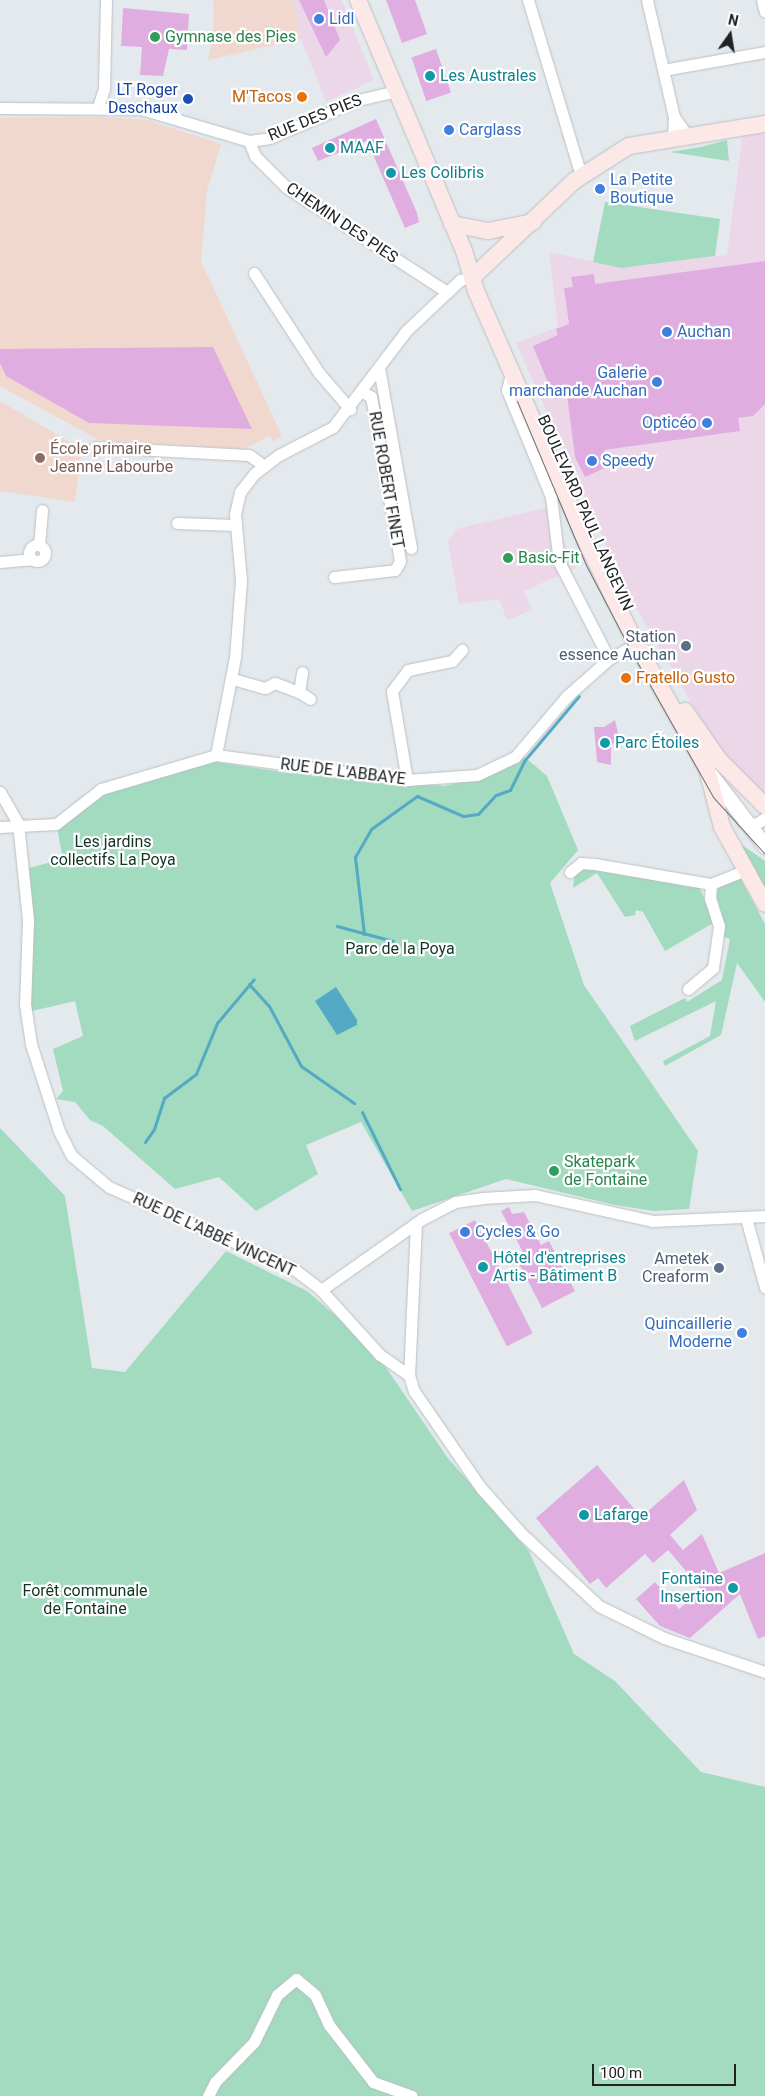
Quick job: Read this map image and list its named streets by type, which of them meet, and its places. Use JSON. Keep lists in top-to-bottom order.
{
  "streets": {
    "main road": ["BOULEVARD PAUL LANGEVIN"],
    "street": [
      "RUE DES PIES",
      "CHEMIN DES PIES",
      "RUE ROBERT FINET",
      "RUE DE L'ABBAYE",
      "RUE DE L'ABBÉ VINCENT"
    ]
  },
  "crossings": [
    ["RUE DES PIES", "CHEMIN DES PIES"],
    ["CHEMIN DES PIES", "RUE ROBERT FINET"],
    ["RUE ROBERT FINET", "BOULEVARD PAUL LANGEVIN"],
    ["RUE ROBERT FINET", "RUE DE L'ABBAYE"],
    ["BOULEVARD PAUL LANGEVIN", "RUE DE L'ABBAYE"],
    ["RUE DE L'ABBAYE", "RUE DE L'ABBÉ VINCENT"]
  ],
  "parks": ["Les jardins collectifs La Poya", "Parc de la Poya", "Forêt communale de Fontaine"],
  "places": [
    "Lidl",
    "Gymnase des Pies",
    "Les Australes",
    "M'Tacos",
    "LT Roger Deschaux",
    "Carglass",
    "MAAF",
    "Les Colibris",
    "La Petite Boutique",
    "Auchan",
    "Galerie marchande Auchan",
    "Opticéo",
    "École primaire Jeanne Labourbe",
    "Speedy",
    "Basic-Fit",
    "Station essence Auchan",
    "Fratello Gusto",
    "Parc Étoiles",
    "Skatepark de Fontaine",
    "Cycles & Go",
    "Hôtel d'entreprises Artis - Bâtiment B",
    "Ametek Creaform",
    "Quincaillerie Moderne",
    "Lafarge",
    "Fontaine Insertion"
  ],
  "scale_bar": "100 m",
  "north": "top"
}
